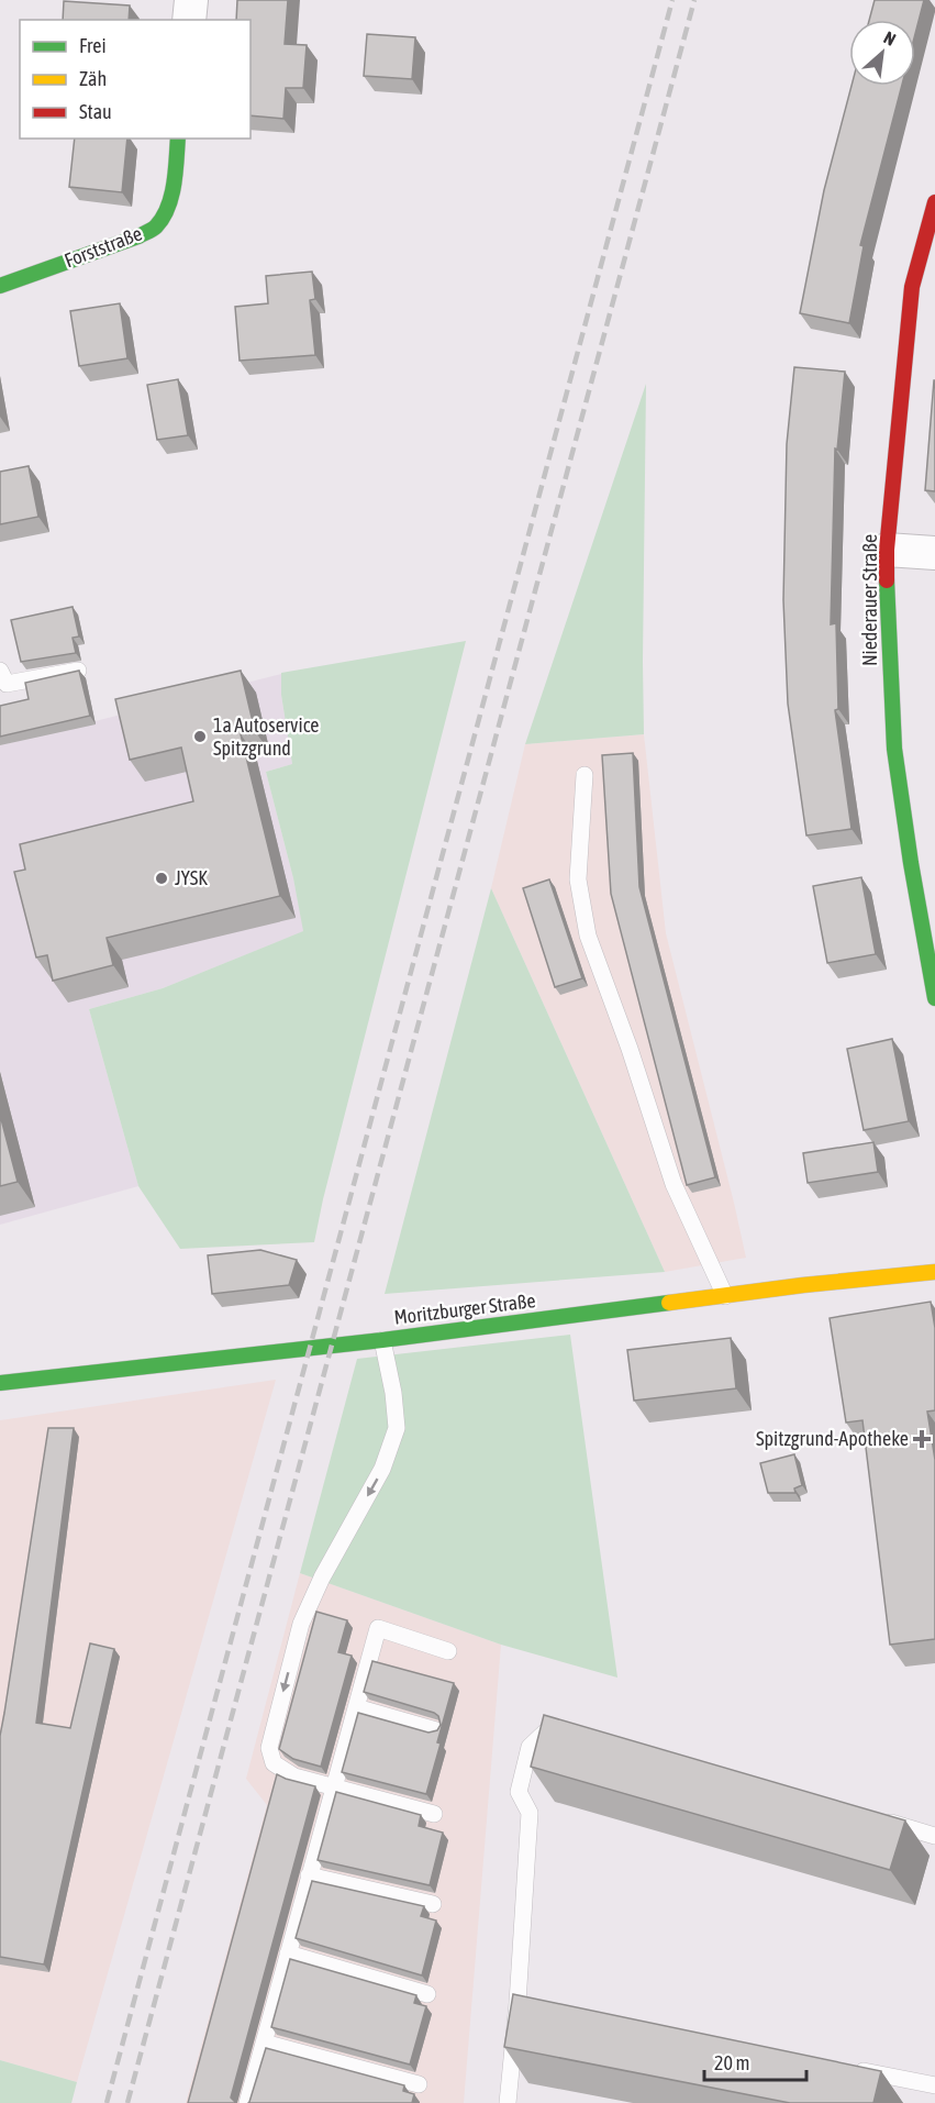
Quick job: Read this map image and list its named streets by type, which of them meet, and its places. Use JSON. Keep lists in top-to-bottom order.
{
  "streets": {
    "street": ["Forststraße", "Niederauer Straße", "Moritzburger Straße"]
  },
  "places": {
    "other": ["1a Autoservice Spitzgrund", "JYSK"],
    "health": ["Spitzgrund-Apotheke"]
  },
  "legend": ["Frei", "Zäh", "Stau"],
  "scale_bar": "20 m",
  "north": "top right"
}
